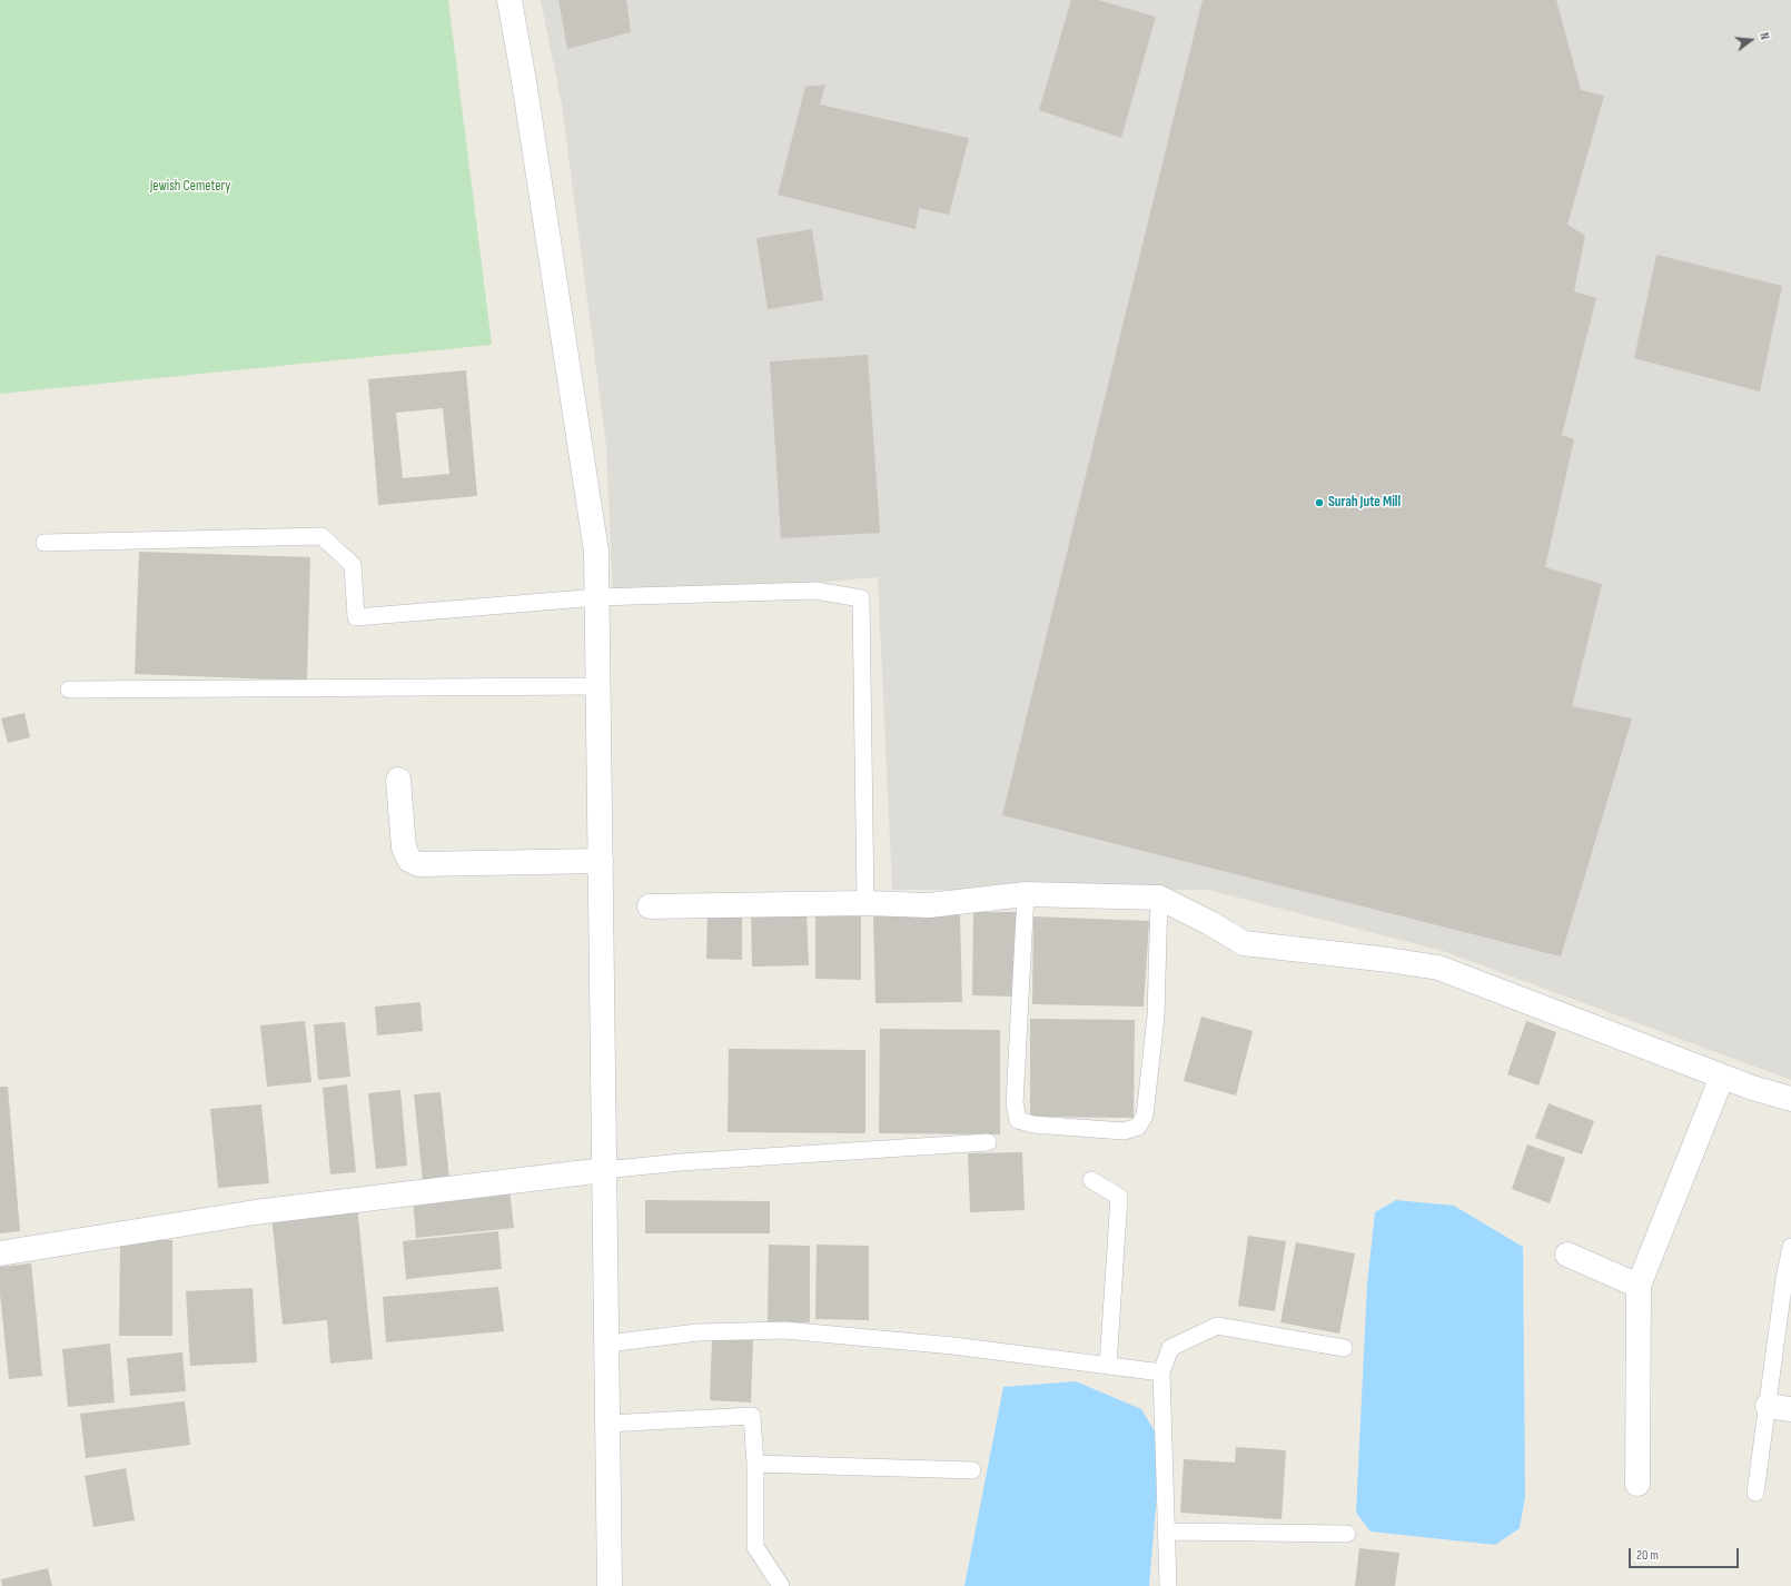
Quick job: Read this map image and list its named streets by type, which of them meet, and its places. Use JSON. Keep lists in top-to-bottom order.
{
  "parks": ["Jewish Cemetery"],
  "places": ["Surah Jute Mill"],
  "scale_bar": "20 m",
  "north": "right"
}
